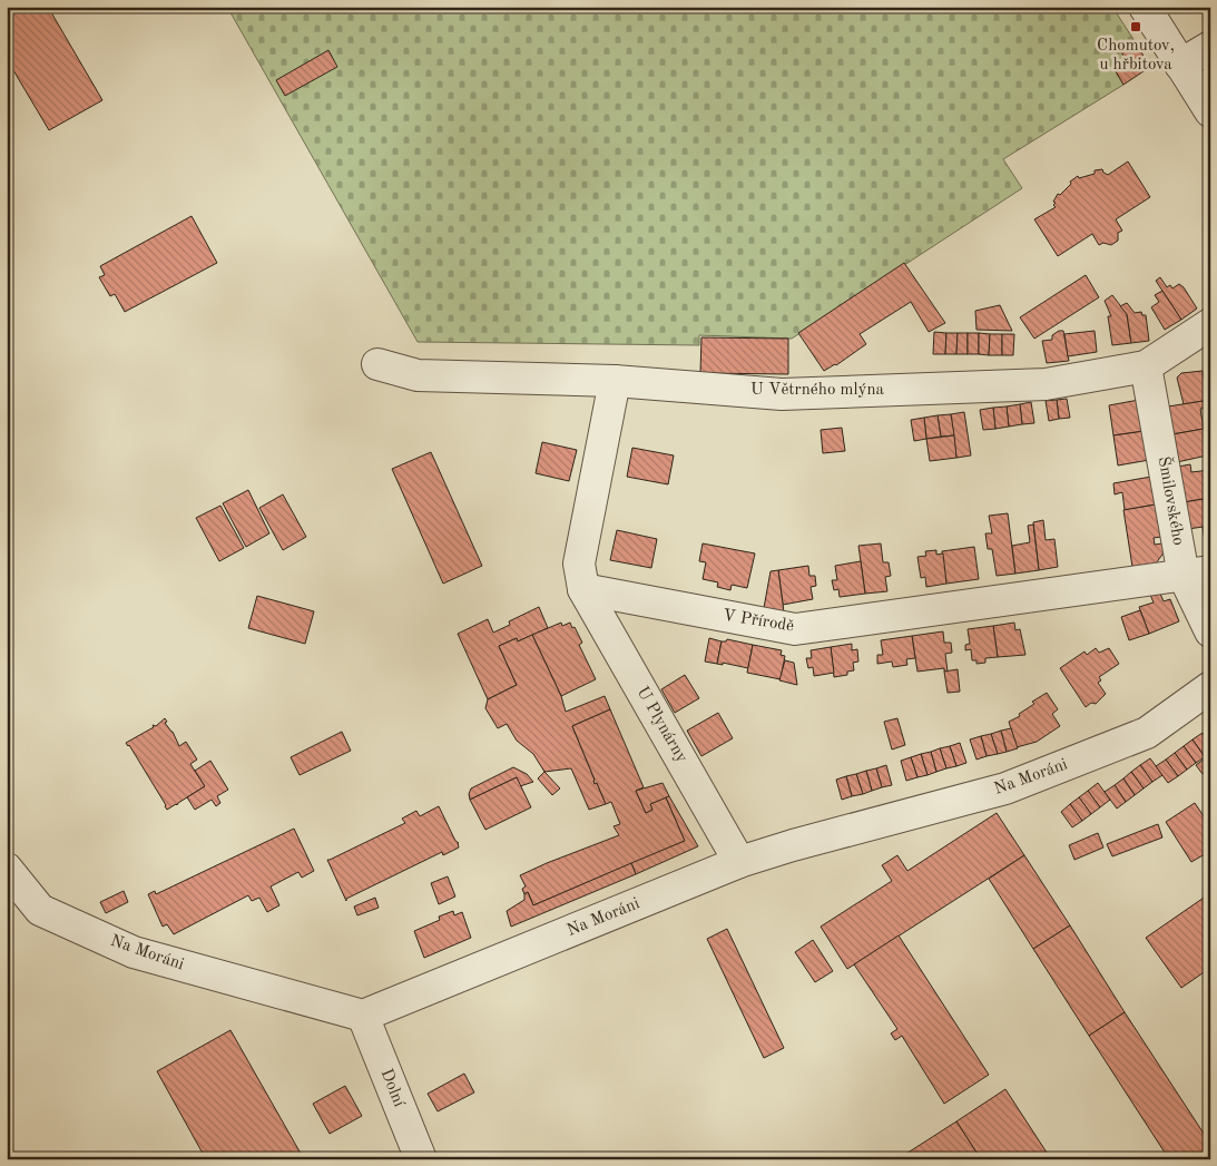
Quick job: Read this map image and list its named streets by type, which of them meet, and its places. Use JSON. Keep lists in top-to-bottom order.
{
  "streets": {
    "street": [
      "U Větrného mlýna",
      "Šmilovského",
      "V Přírodě",
      "U Plynárny",
      "Na Moráni",
      "Dolní"
    ]
  },
  "crossings": [
    ["U Větrného mlýna", "Šmilovského"],
    ["Šmilovského", "V Přírodě"],
    ["V Přírodě", "U Plynárny"],
    ["U Plynárny", "Na Moráni"],
    ["Na Moráni", "Dolní"]
  ],
  "places": {
    "transit": ["Chomutov, u hřbitova"]
  }
}
